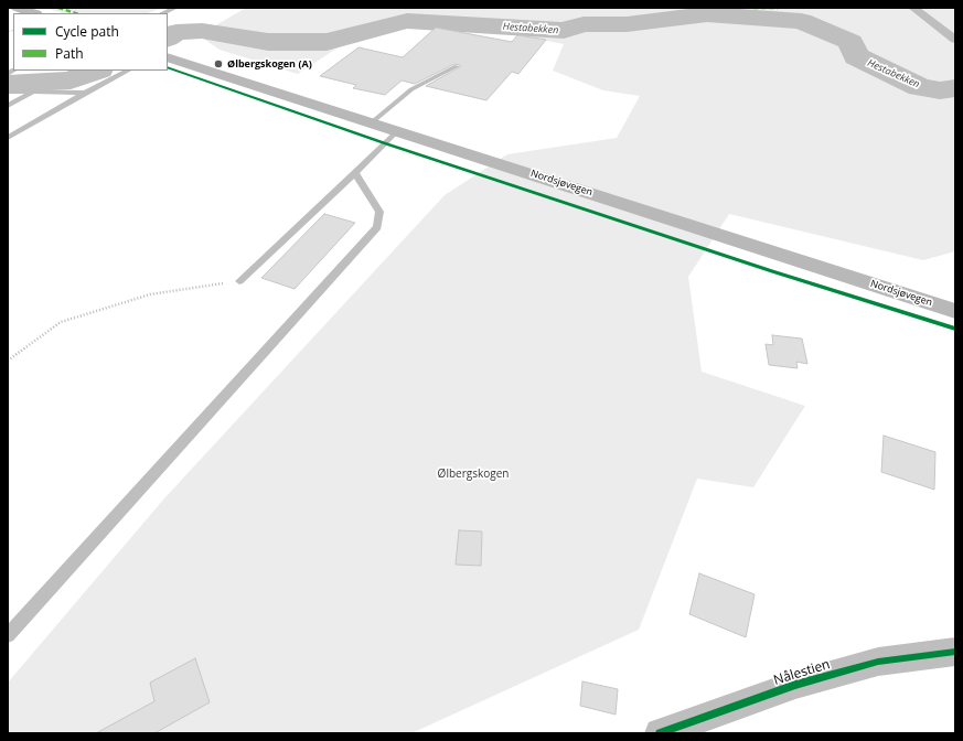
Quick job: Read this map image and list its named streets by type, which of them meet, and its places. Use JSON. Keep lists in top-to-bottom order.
{
  "streets": {
    "main road": ["Nordsjøvegen"],
    "street": ["Nålestien"]
  },
  "water": ["Hestabekken"],
  "parks": ["Ølbergskogen"],
  "places": ["Ølbergskogen (A)"],
  "legend": ["Cycle path", "Path"]
}
